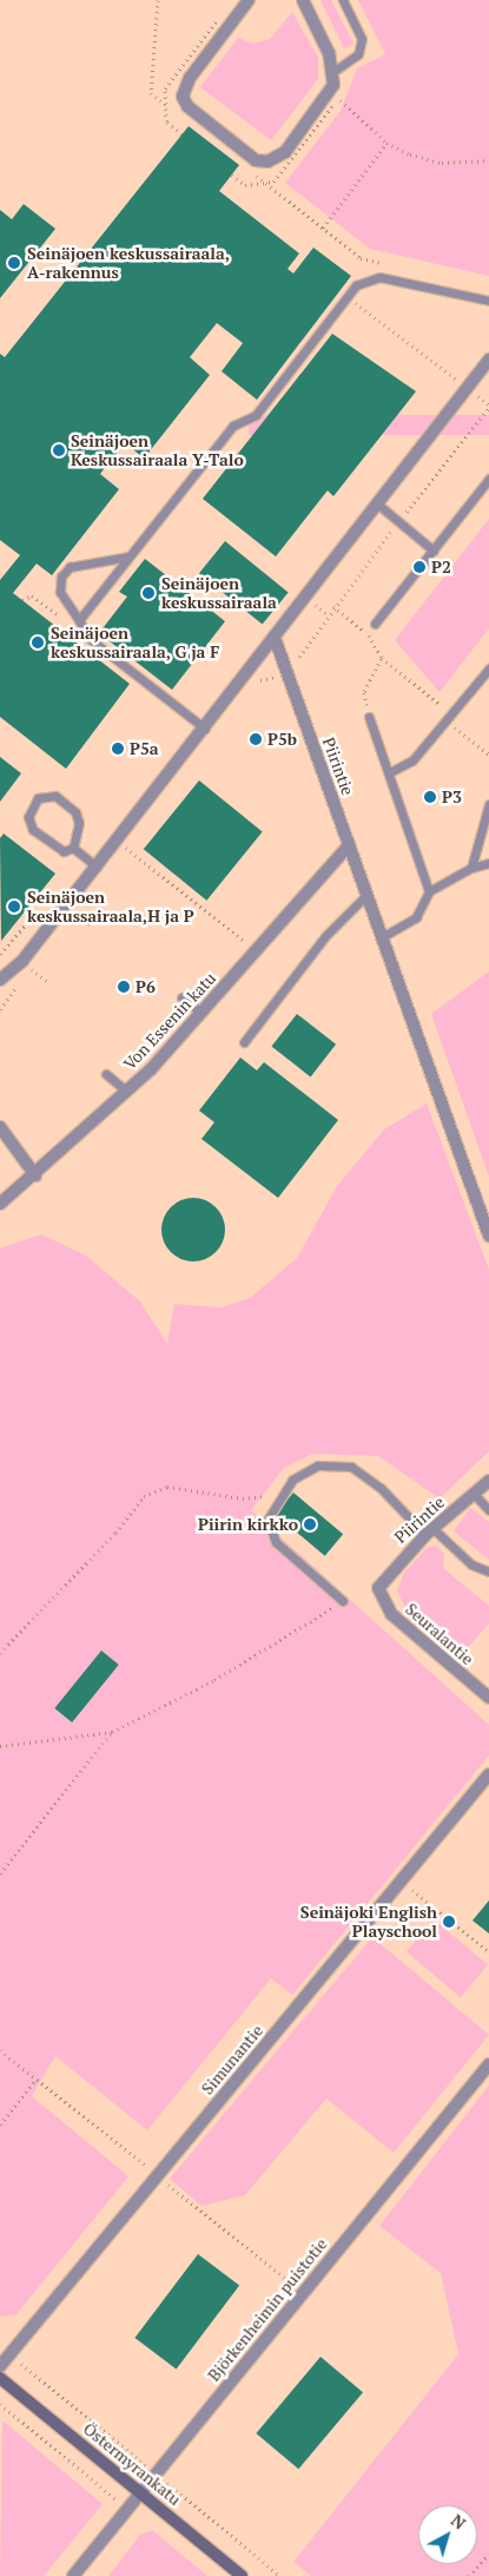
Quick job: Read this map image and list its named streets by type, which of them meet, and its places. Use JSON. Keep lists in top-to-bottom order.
{
  "streets": {
    "street": [
      "Piirintie",
      "Von Essenin katu",
      "Seuralantie",
      "Simunantie",
      "Björkenheimin puistotie",
      "Östermyrankatu"
    ]
  },
  "crossings": [
    ["Piirintie", "Von Essenin katu"],
    ["Piirintie", "Seuralantie"],
    ["Björkenheimin puistotie", "Östermyrankatu"]
  ],
  "places": [
    "Seinäjoen keskussairaala, A-rakennus",
    "Seinäjoen Keskussairaala Y-Talo",
    "P2",
    "Seinäjoen keskussairaala",
    "Seinäjoen keskussairaala, G ja F",
    "P5b",
    "P5a",
    "P3",
    "Seinäjoen keskussairaala,H ja P",
    "P6",
    "Piirin kirkko",
    "Seinäjoki English Playschool"
  ],
  "north": "top right"
}
